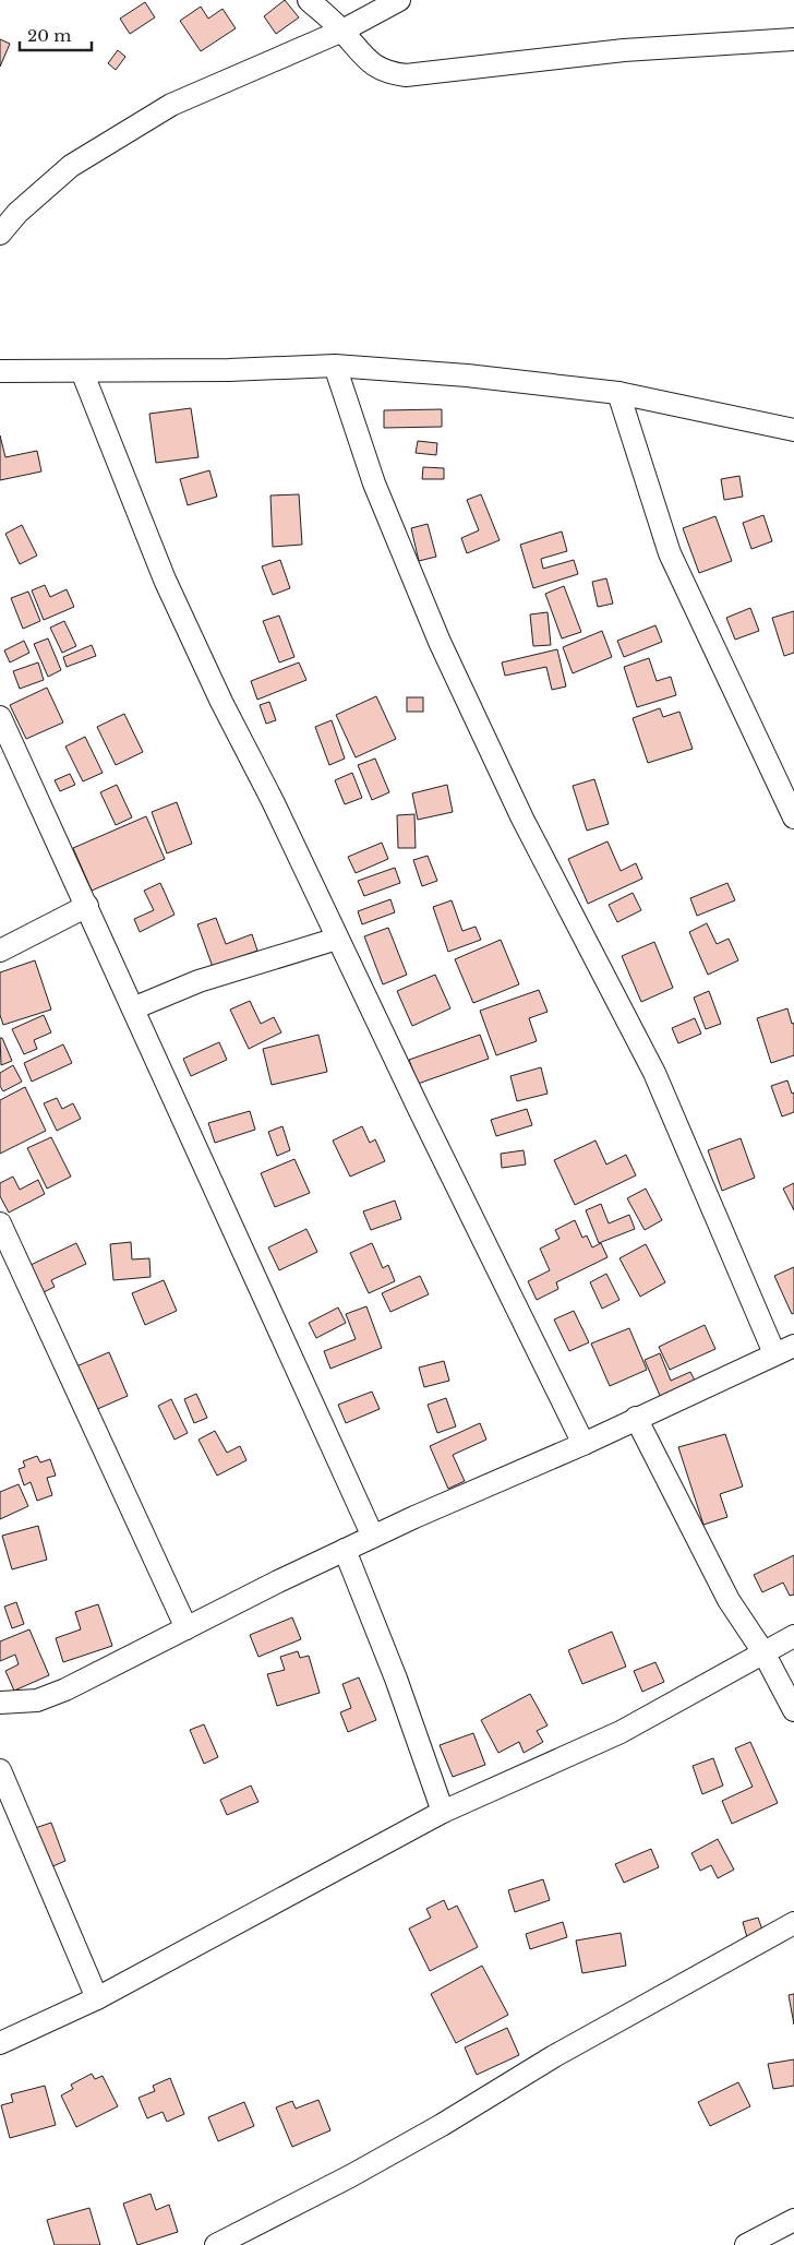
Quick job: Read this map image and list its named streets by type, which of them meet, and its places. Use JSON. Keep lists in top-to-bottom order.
{
  "scale_bar": "20 m"
}
